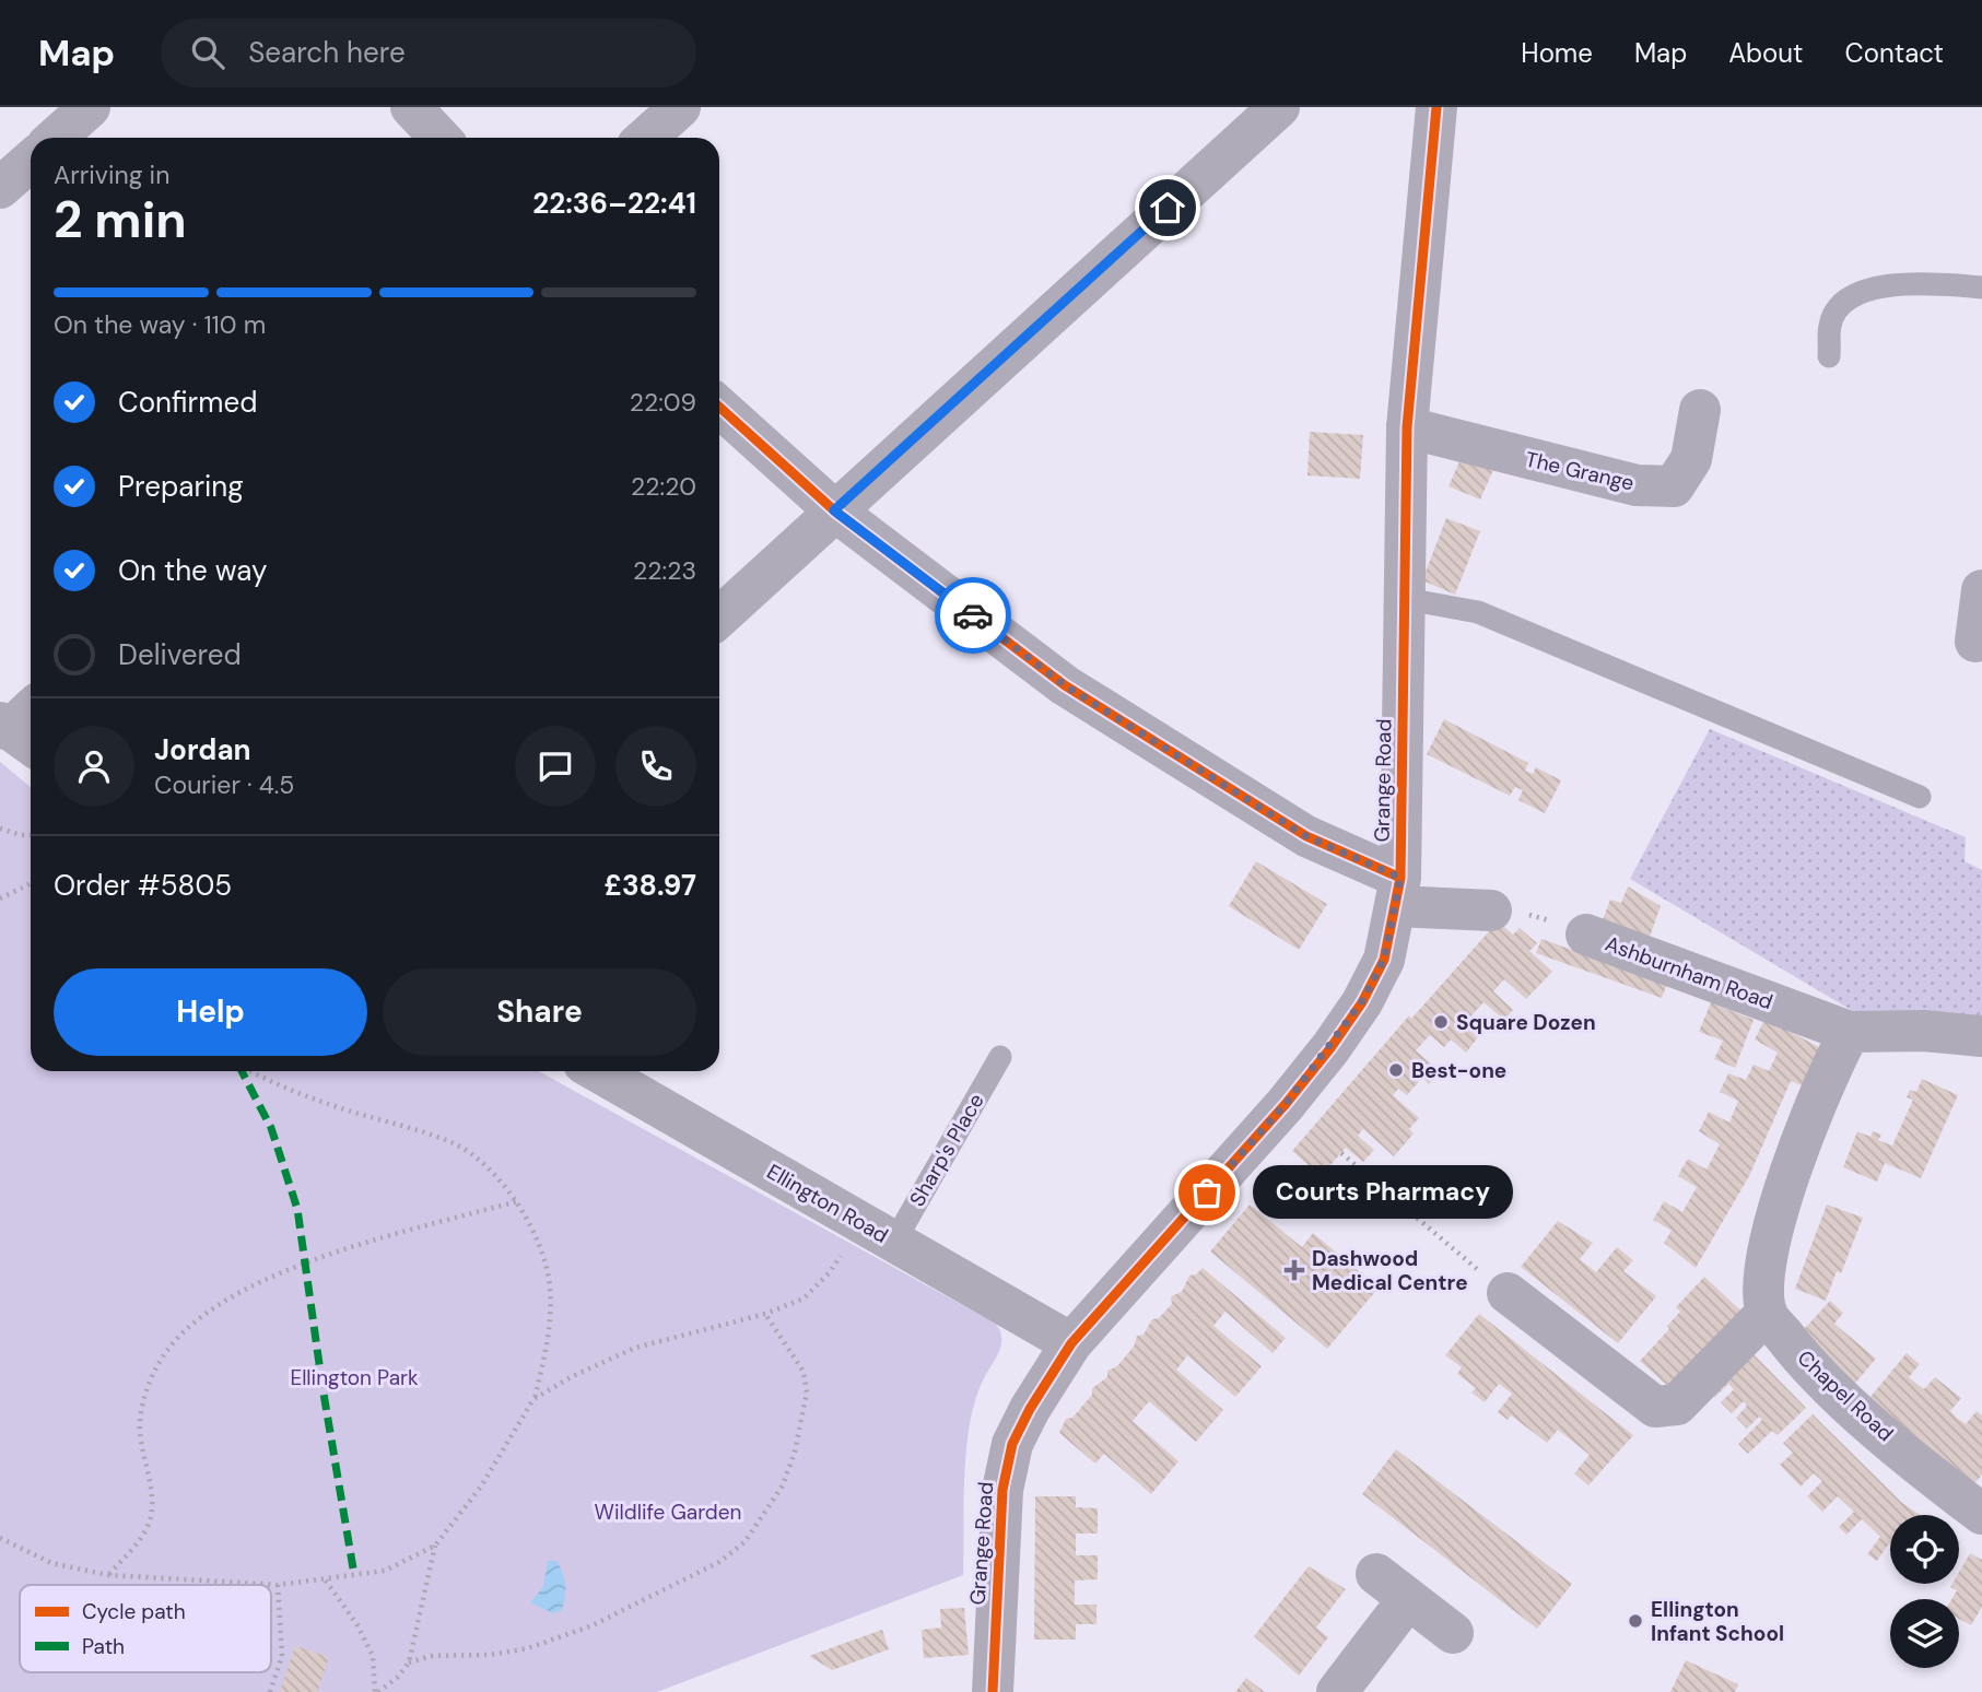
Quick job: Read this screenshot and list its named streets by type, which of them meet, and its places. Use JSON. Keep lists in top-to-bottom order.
{
  "streets": {
    "street": [
      "The Grange",
      "Grange Road",
      "Ashburnham Road",
      "Ellington Road",
      "Chapel Road"
    ],
    "lane": ["Sharp's Place"]
  },
  "crossings": [
    ["The Grange", "Grange Road"],
    ["Grange Road", "Ellington Road"],
    ["Sharp's Place", "Ellington Road"]
  ],
  "parks": ["Ellington Park", "Wildlife Garden"],
  "places": {
    "other": [
      "Square Dozen",
      "Best-one",
      "Courts Pharmacy",
      "Ellington Infant School"
    ],
    "health": ["Dashwood Medical Centre"]
  },
  "legend": ["Cycle path", "Path"],
  "page": {
    "header": "Map",
    "search": "Search here",
    "nav": [
      "Home",
      "Map",
      "About",
      "Contact"
    ],
    "heading": ["2 min", "Arriving in", "22:36–22:41"],
    "panel": [
      "Jordan",
      "Courier · 4.5",
      "Order #5805",
      "£38.97"
    ],
    "bar": "On the way · 110 m",
    "list": [
      ["Confirmed", "22:09"],
      ["Preparing", "22:20"],
      ["On the way", "22:23"],
      "Delivered"
    ],
    "buttons": ["Help", "Share"],
    "bubble": "Courts Pharmacy"
  }
}
